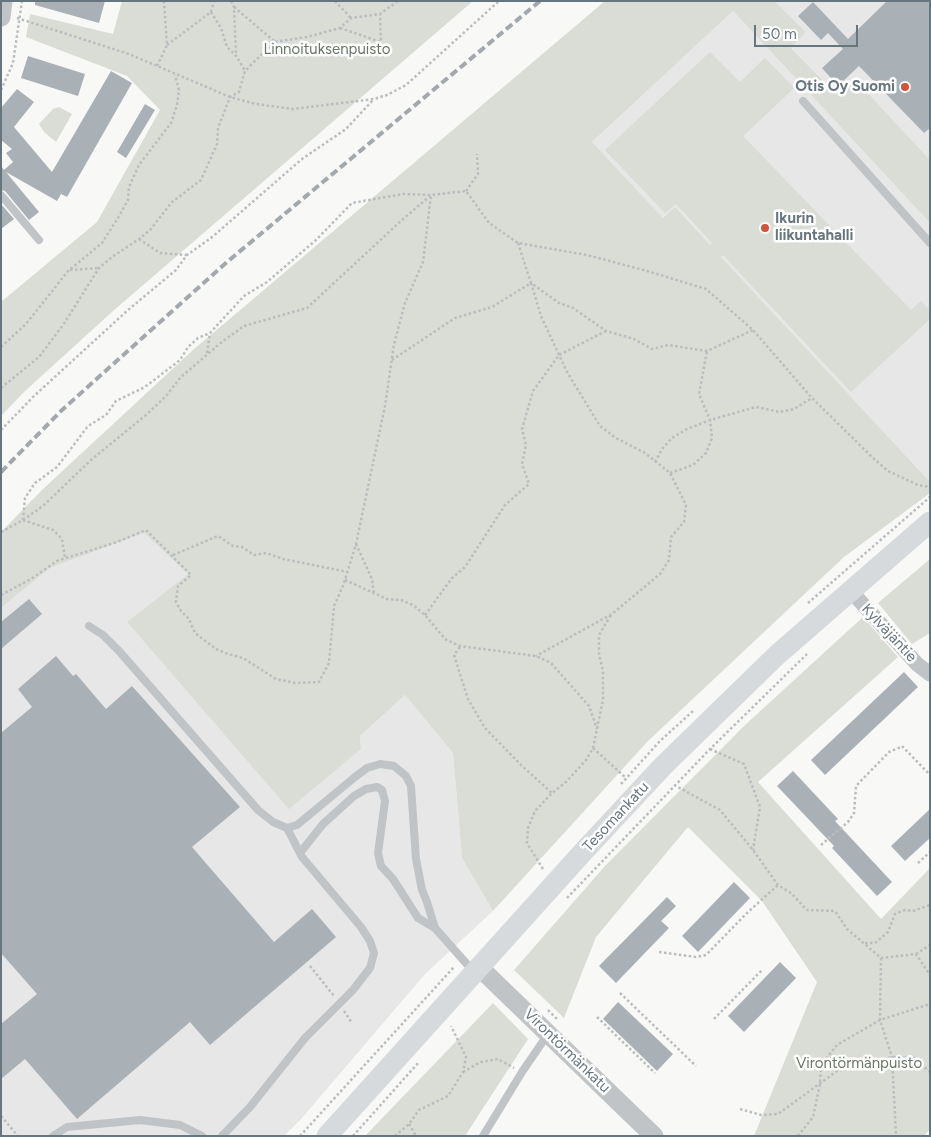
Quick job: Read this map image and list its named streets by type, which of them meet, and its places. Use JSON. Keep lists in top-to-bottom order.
{
  "streets": {
    "main road": ["Tesomankatu"],
    "street": ["Kylväjäntie", "Virontörmänkatu"]
  },
  "crossings": [
    ["Kylväjäntie", "Tesomankatu"],
    ["Tesomankatu", "Virontörmänkatu"]
  ],
  "parks": ["Linnoituksenpuisto", "Virontörmänpuisto"],
  "places": ["Otis Oy Suomi", "Ikurin liikuntahalli"],
  "scale_bar": "50 m"
}
